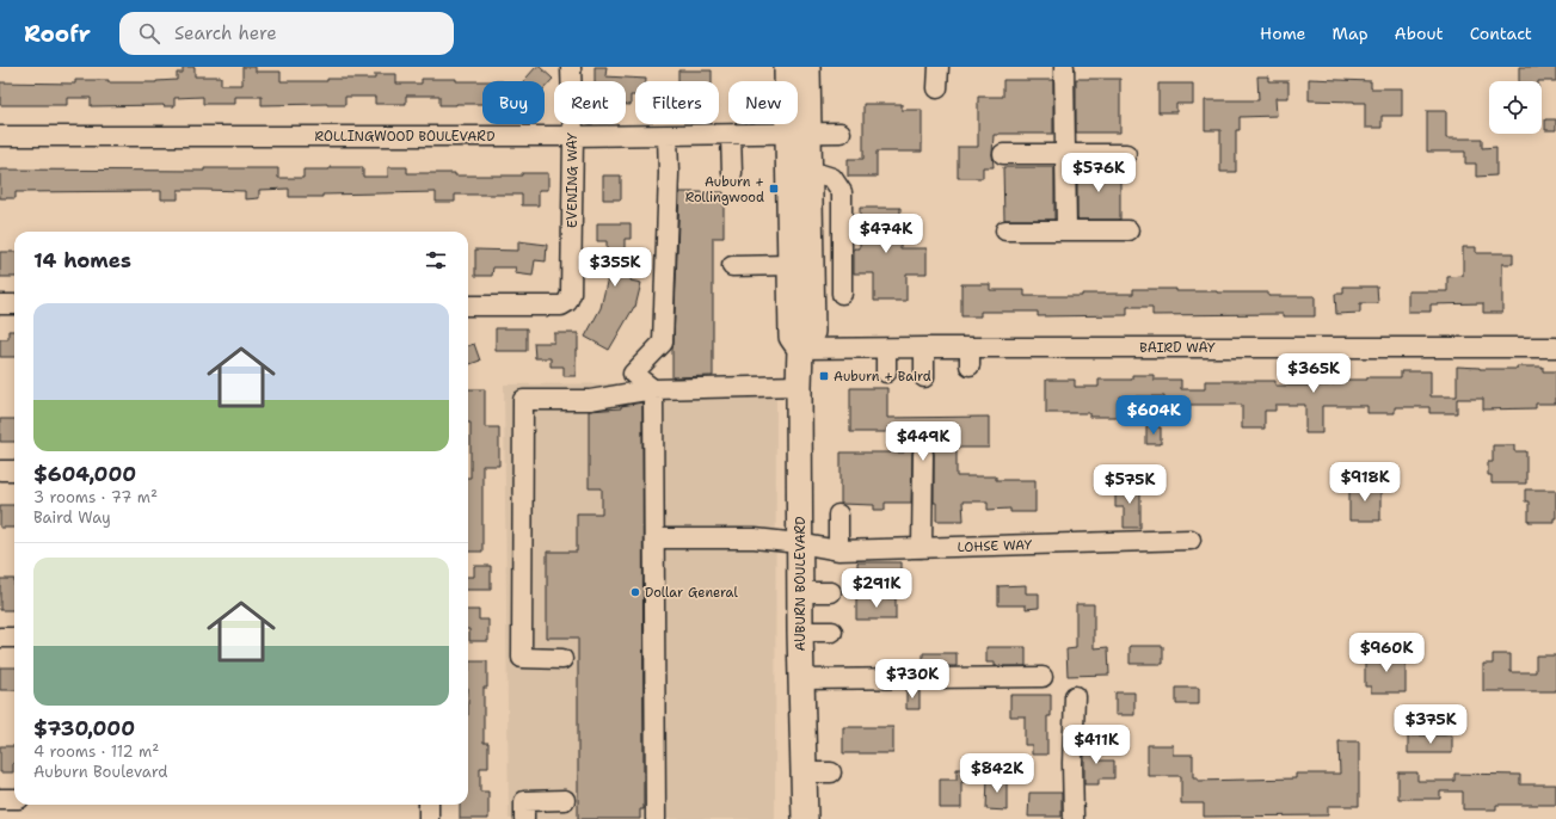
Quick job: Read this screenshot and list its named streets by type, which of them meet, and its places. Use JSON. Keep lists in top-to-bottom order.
{
  "streets": {
    "main road": ["AUBURN BOULEVARD"],
    "street": [
      "ROLLINGWOOD BOULEVARD",
      "EVENING WAY",
      "BAIRD WAY",
      "LOHSE WAY"
    ]
  },
  "crossings": [
    ["ROLLINGWOOD BOULEVARD", "EVENING WAY"],
    ["ROLLINGWOOD BOULEVARD", "AUBURN BOULEVARD"],
    ["BAIRD WAY", "AUBURN BOULEVARD"],
    ["LOHSE WAY", "AUBURN BOULEVARD"]
  ],
  "places": {
    "transit": ["Auburn + Rollingwood", "Auburn + Baird"],
    "other": ["Dollar General"]
  },
  "page": {
    "header": "Roofr",
    "search": "Search here",
    "nav": [
      "Home",
      "Map",
      "About",
      "Contact"
    ],
    "chip": [
      "Buy",
      "Rent",
      "Filters",
      "New"
    ],
    "price": [
      "$576K",
      "$474K",
      "$355K",
      "$365K",
      "$604K",
      "$449K",
      "$918K",
      "$575K",
      "$291K",
      "$960K",
      "$730K",
      "$375K",
      "$411K",
      "$842K"
    ],
    "heading": "14 homes",
    "list": [
      {
        "name": "$604,000",
        "note": "3 rooms · 77 m² · Baird Way"
      },
      {
        "name": "$730,000",
        "note": "4 rooms · 112 m² · Auburn Boulevard"
      }
    ]
  }
}
